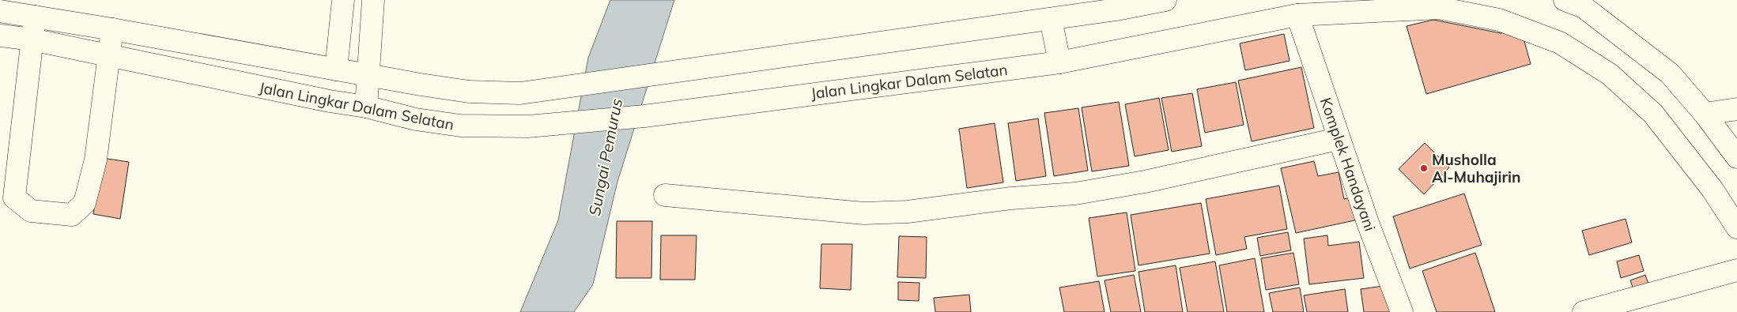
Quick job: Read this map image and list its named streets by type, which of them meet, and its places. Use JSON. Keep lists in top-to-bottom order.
{
  "streets": {
    "main road": ["Jalan Lingkar Dalam Selatan", "Komplek Handayani"]
  },
  "crossings": [
    ["Jalan Lingkar Dalam Selatan", "Komplek Handayani"]
  ],
  "water": ["Sungai Pemurus"],
  "places": ["Musholla Al-Muhajirin"]
}
